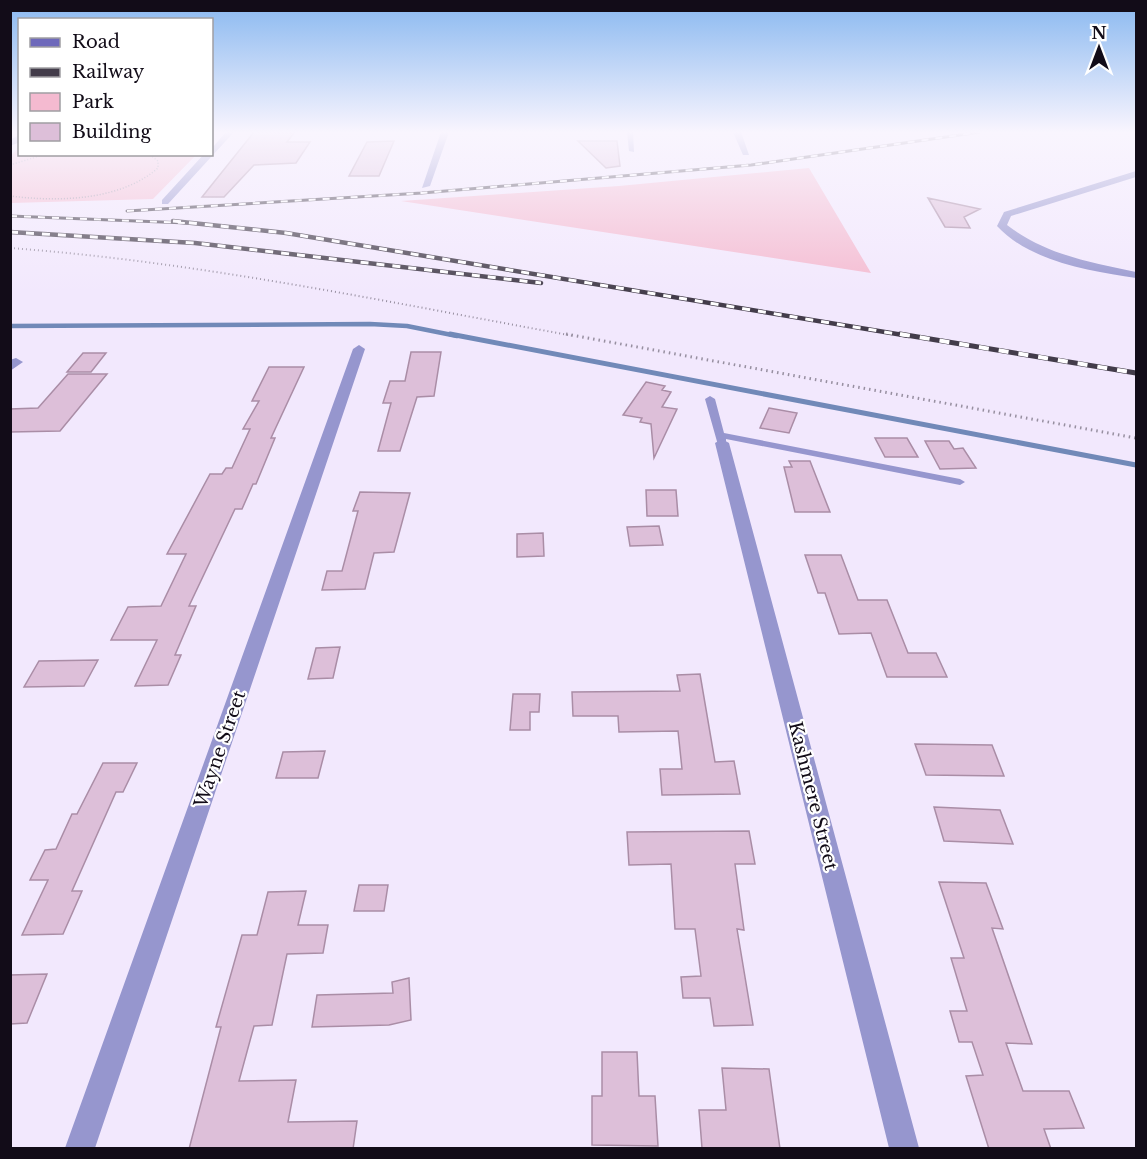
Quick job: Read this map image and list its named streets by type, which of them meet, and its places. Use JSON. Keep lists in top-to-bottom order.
{
  "streets": {
    "street": ["Wayne Street", "Kashmere Street"]
  },
  "legend": [
    "Road",
    "Railway",
    "Park",
    "Building"
  ],
  "north": "top"
}
